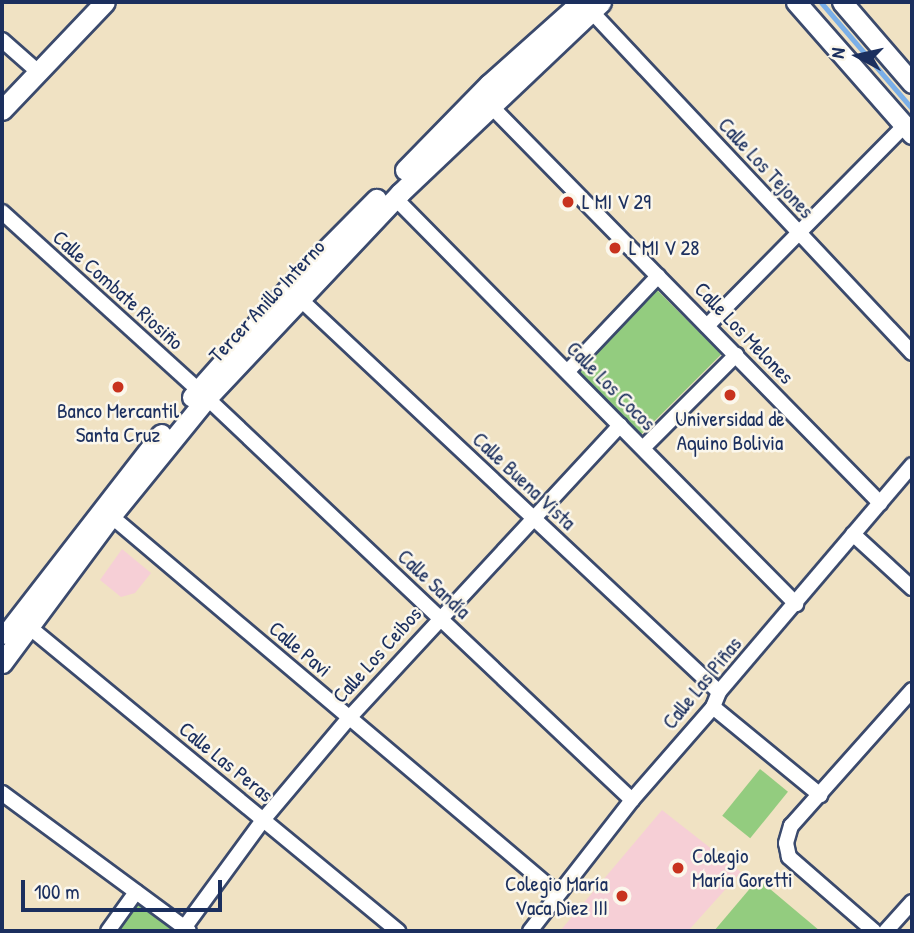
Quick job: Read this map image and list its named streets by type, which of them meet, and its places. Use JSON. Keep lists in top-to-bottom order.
{
  "streets": {
    "main road": ["Tercer Anillo Interno"],
    "street": [
      "Calle Los Tejones",
      "Calle Combate Riosiño",
      "Calle Los Melones",
      "Calle Los Cocos",
      "Calle Buena Vista",
      "Calle Sandía",
      "Calle Pavi",
      "Calle Los Ceibos",
      "Calle Las Piñas",
      "Calle Las Peras"
    ]
  },
  "crossings": [
    ["Calle Los Tejones", "Tercer Anillo Interno"],
    ["Calle Combate Riosiño", "Tercer Anillo Interno"],
    ["Calle Combate Riosiño", "Calle Sandía"],
    ["Tercer Anillo Interno", "Calle Los Melones"],
    ["Tercer Anillo Interno", "Calle Los Cocos"],
    ["Tercer Anillo Interno", "Calle Buena Vista"],
    ["Tercer Anillo Interno", "Calle Sandía"],
    ["Tercer Anillo Interno", "Calle Pavi"],
    ["Tercer Anillo Interno", "Calle Las Peras"],
    ["Calle Los Melones", "Calle Las Piñas"],
    ["Calle Los Cocos", "Calle Los Ceibos"],
    ["Calle Los Cocos", "Calle Las Piñas"],
    ["Calle Buena Vista", "Calle Los Ceibos"],
    ["Calle Buena Vista", "Calle Las Piñas"],
    ["Calle Sandía", "Calle Los Ceibos"],
    ["Calle Sandía", "Calle Las Piñas"],
    ["Calle Pavi", "Calle Los Ceibos"],
    ["Calle Pavi", "Calle Las Piñas"],
    ["Calle Los Ceibos", "Calle Las Peras"]
  ],
  "places": [
    "L MI V 29",
    "L MI V 28",
    "Banco Mercantil Santa Cruz",
    "Universidad de Aquino Bolivia",
    "Colegio María Goretti",
    "Colegio María Vaca Diez III"
  ],
  "scale_bar": "100 m",
  "north": "left"
}
